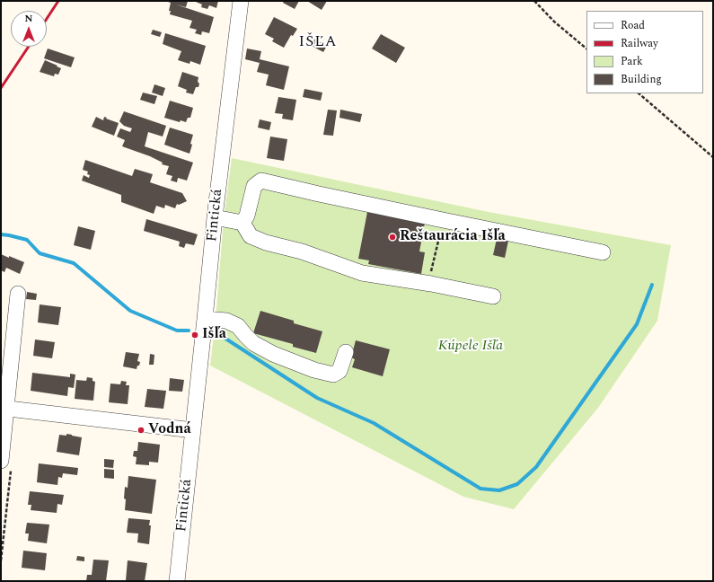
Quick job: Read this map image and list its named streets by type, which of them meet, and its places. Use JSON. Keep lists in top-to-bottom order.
{
  "streets": {
    "street": ["Fintická"]
  },
  "districts": ["IŠĽA"],
  "parks": ["Kúpele Išľa"],
  "places": ["Reštaurácia Išľa", "Išľa", "Vodná"],
  "legend": [
    "Road",
    "Railway",
    "Park",
    "Building"
  ],
  "north": "top"
}
